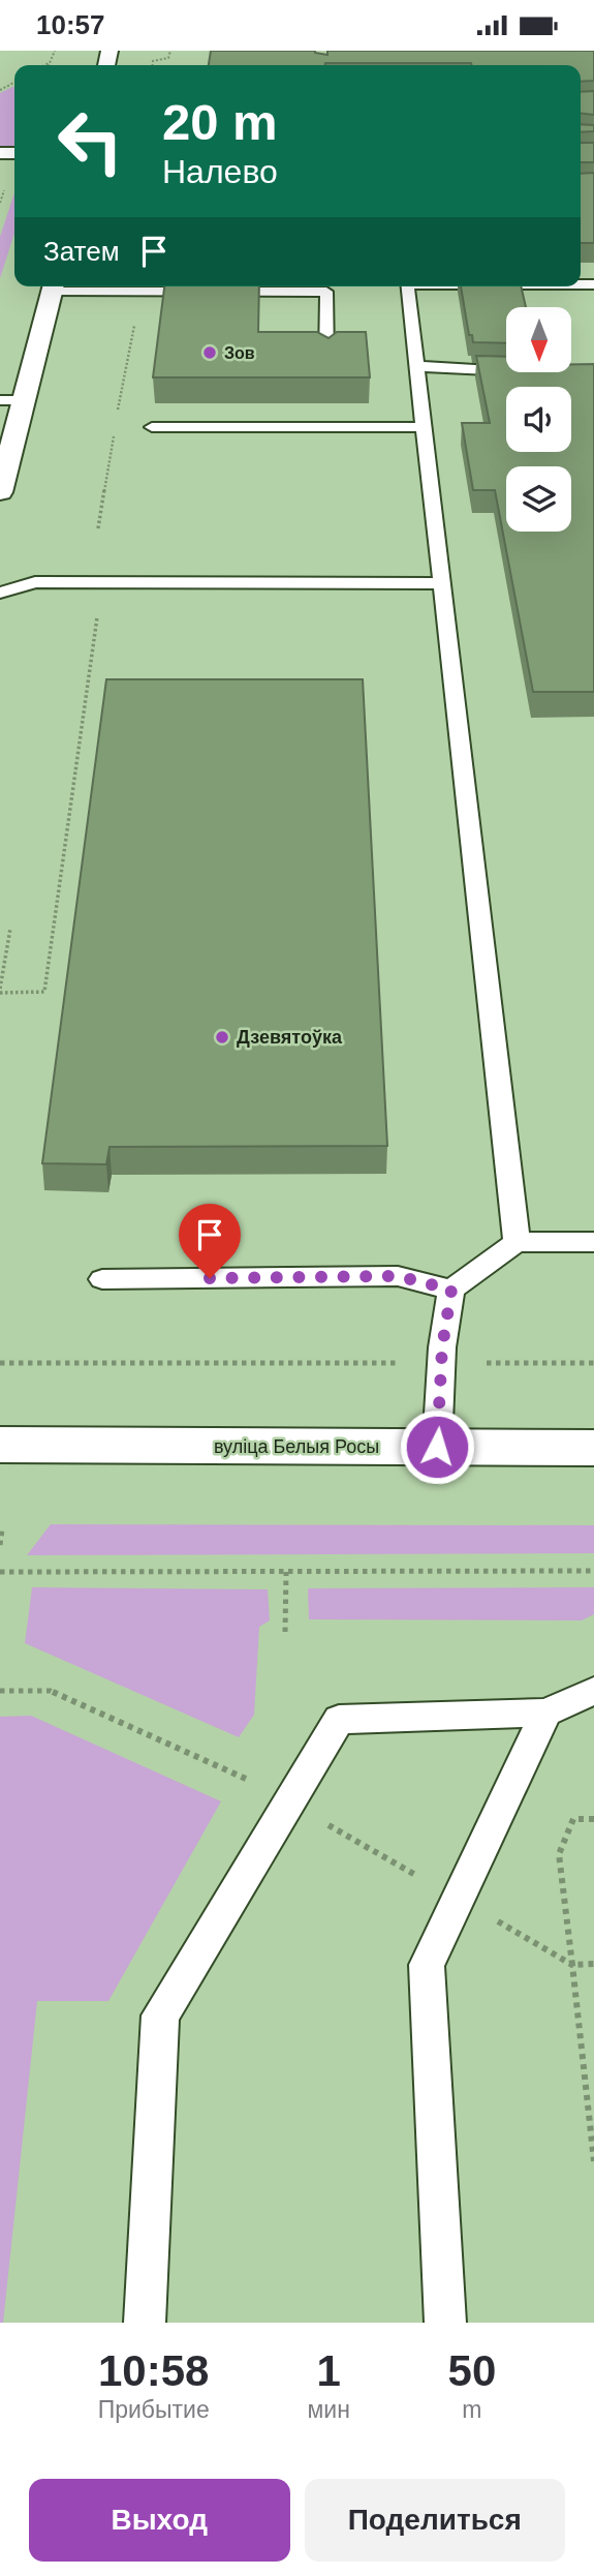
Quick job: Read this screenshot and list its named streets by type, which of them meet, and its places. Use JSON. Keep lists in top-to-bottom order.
{
  "streets": {
    "main road": ["вуліца Белыя Росы"]
  },
  "places": ["Зов", "Дзевятоўка"],
  "north": "bottom",
  "page": {
    "status": "10:57",
    "turn": ["20 m", "Налево"],
    "then": "Затем",
    "eta": [
      "10:58",
      "Прибытие",
      "1",
      "мин",
      "50",
      "m"
    ],
    "buttons": ["Выход", "Поделиться"]
  }
}
